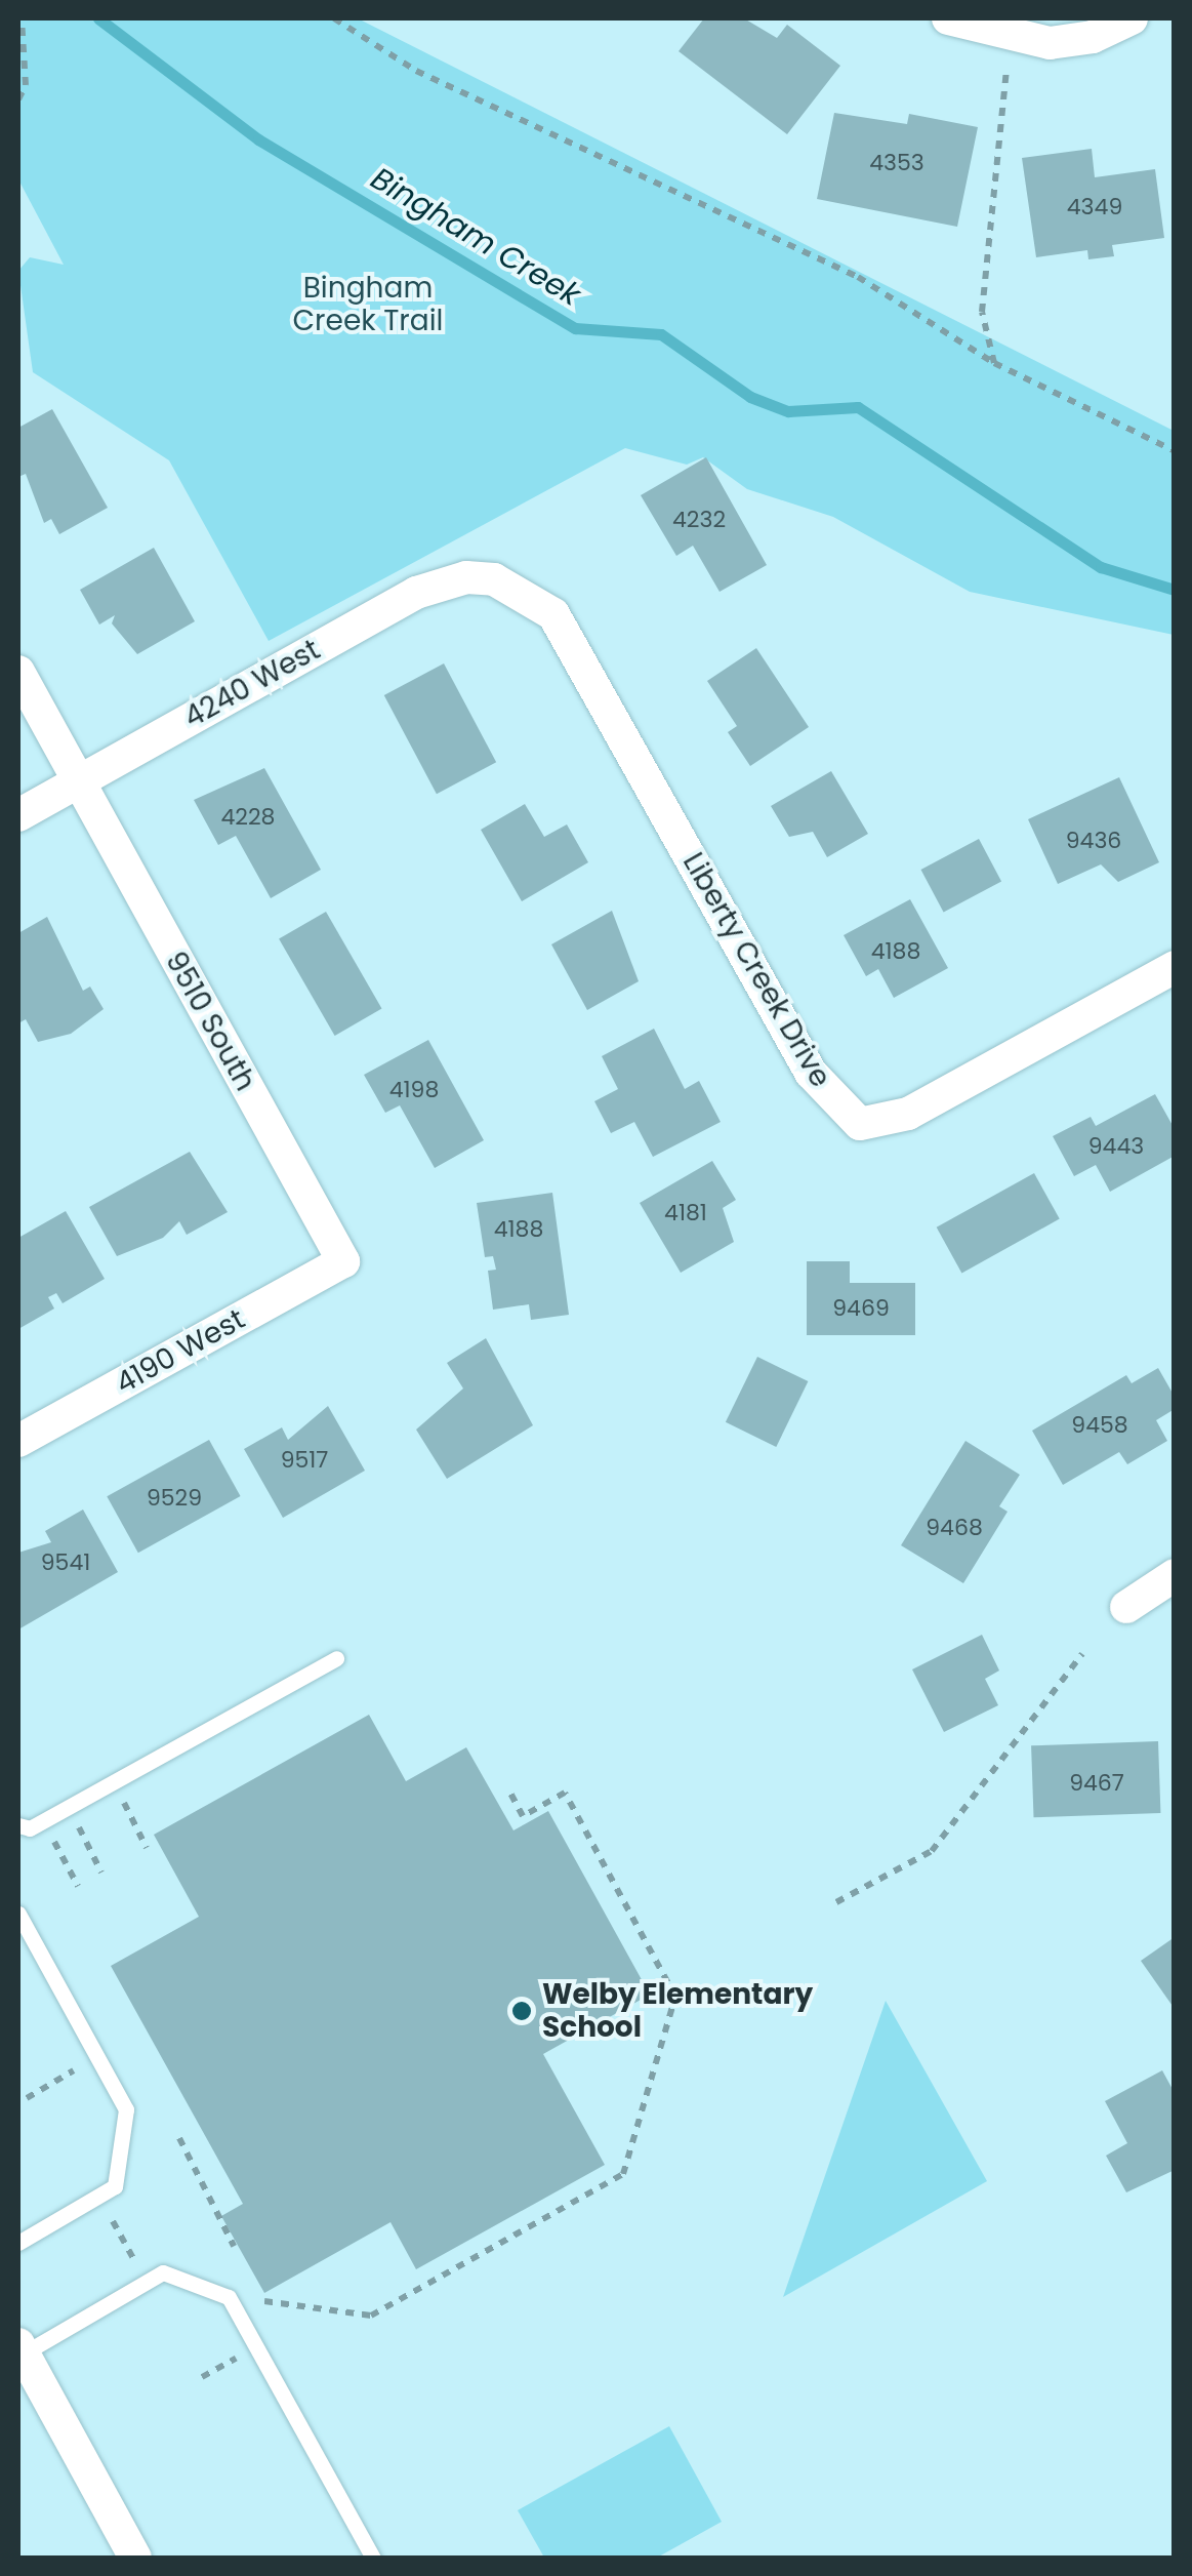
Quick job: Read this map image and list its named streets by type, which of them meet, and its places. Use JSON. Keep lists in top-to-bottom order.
{
  "streets": {
    "street": [
      "4240 West",
      "Liberty Creek Drive",
      "9510 South",
      "4190 West"
    ]
  },
  "crossings": [
    ["4240 West", "Liberty Creek Drive"],
    ["4240 West", "9510 South"],
    ["9510 South", "4190 West"]
  ],
  "water": ["Bingham Creek"],
  "parks": ["Bingham Creek Trail"],
  "places": ["Welby Elementary School"],
  "house_numbers": [
    "4353",
    "4349",
    "4232",
    "4228",
    "9436",
    "4188",
    "4198",
    "9443",
    "4181",
    "4188",
    "9469",
    "9458",
    "9517",
    "9529",
    "9468",
    "9541",
    "9467"
  ]
}
